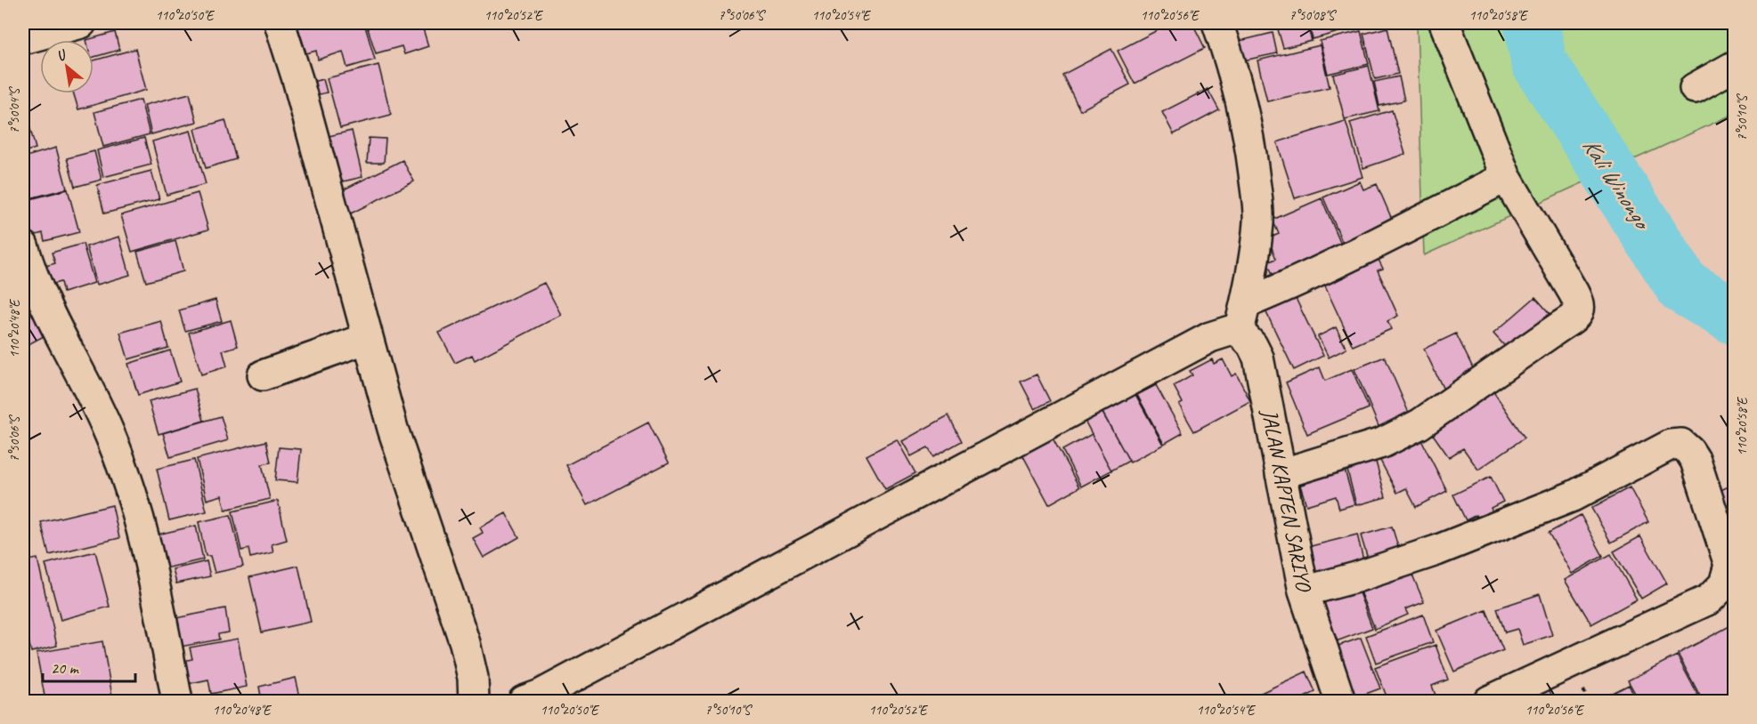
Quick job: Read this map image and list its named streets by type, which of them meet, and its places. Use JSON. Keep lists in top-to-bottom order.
{
  "streets": {
    "street": ["JALAN KAPTEN SARIYO"]
  },
  "water": ["Kali Winongo"],
  "scale_bar": "20 m",
  "north": "top left",
  "coordinates": [
    "110°20'50\"E",
    "110°20'52\"E",
    "7°50'06\"S",
    "110°20'54\"E",
    "110°20'56\"E",
    "7°50'08\"S",
    "110°20'58\"E",
    "7°50'04\"S",
    "7°50'10\"S",
    "110°20'48\"E"
  ]
}
